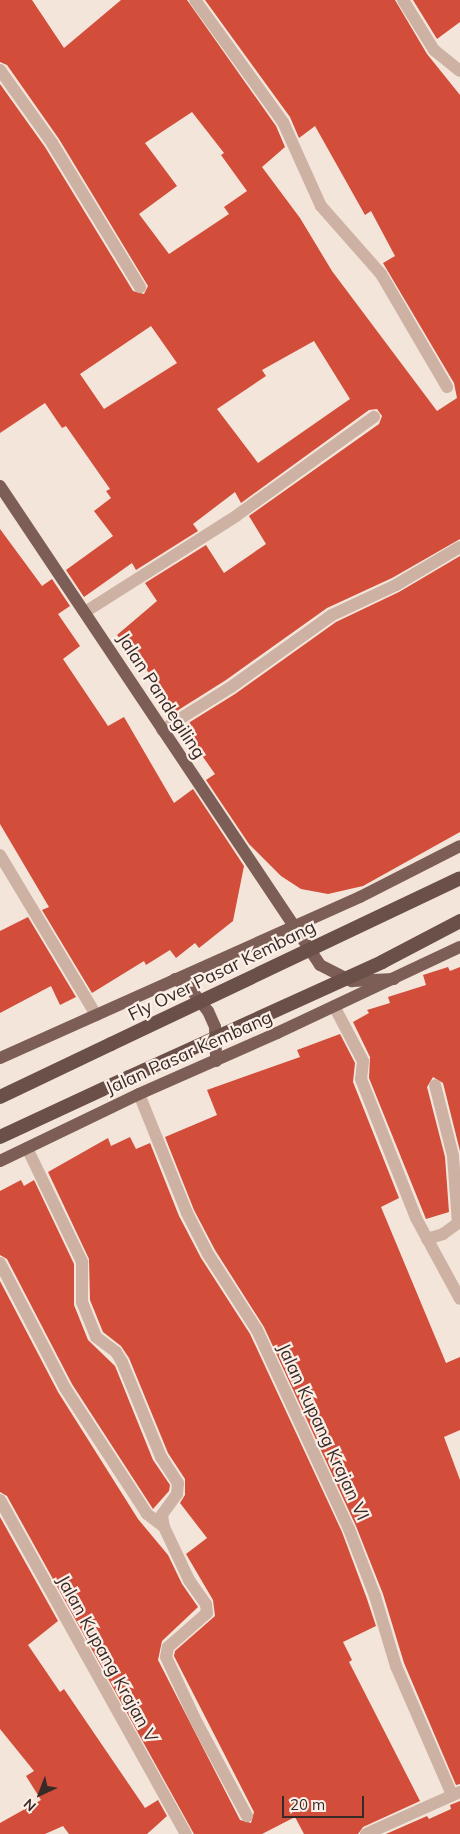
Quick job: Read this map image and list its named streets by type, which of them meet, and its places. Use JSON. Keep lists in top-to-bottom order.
{
  "streets": {
    "highway": ["Fly Over Pasar Kembang"],
    "main road": ["Jalan Pandegiling", "Jalan Pasar Kembang"],
    "street": ["Jalan Kupang Krajan VI", "Jalan Kupang Krajan V"]
  },
  "crossings": [
    ["Jalan Pandegiling", "Jalan Pasar Kembang"],
    ["Jalan Pasar Kembang", "Jalan Kupang Krajan VI"]
  ],
  "scale_bar": "20 m",
  "north": "bottom left"
}
